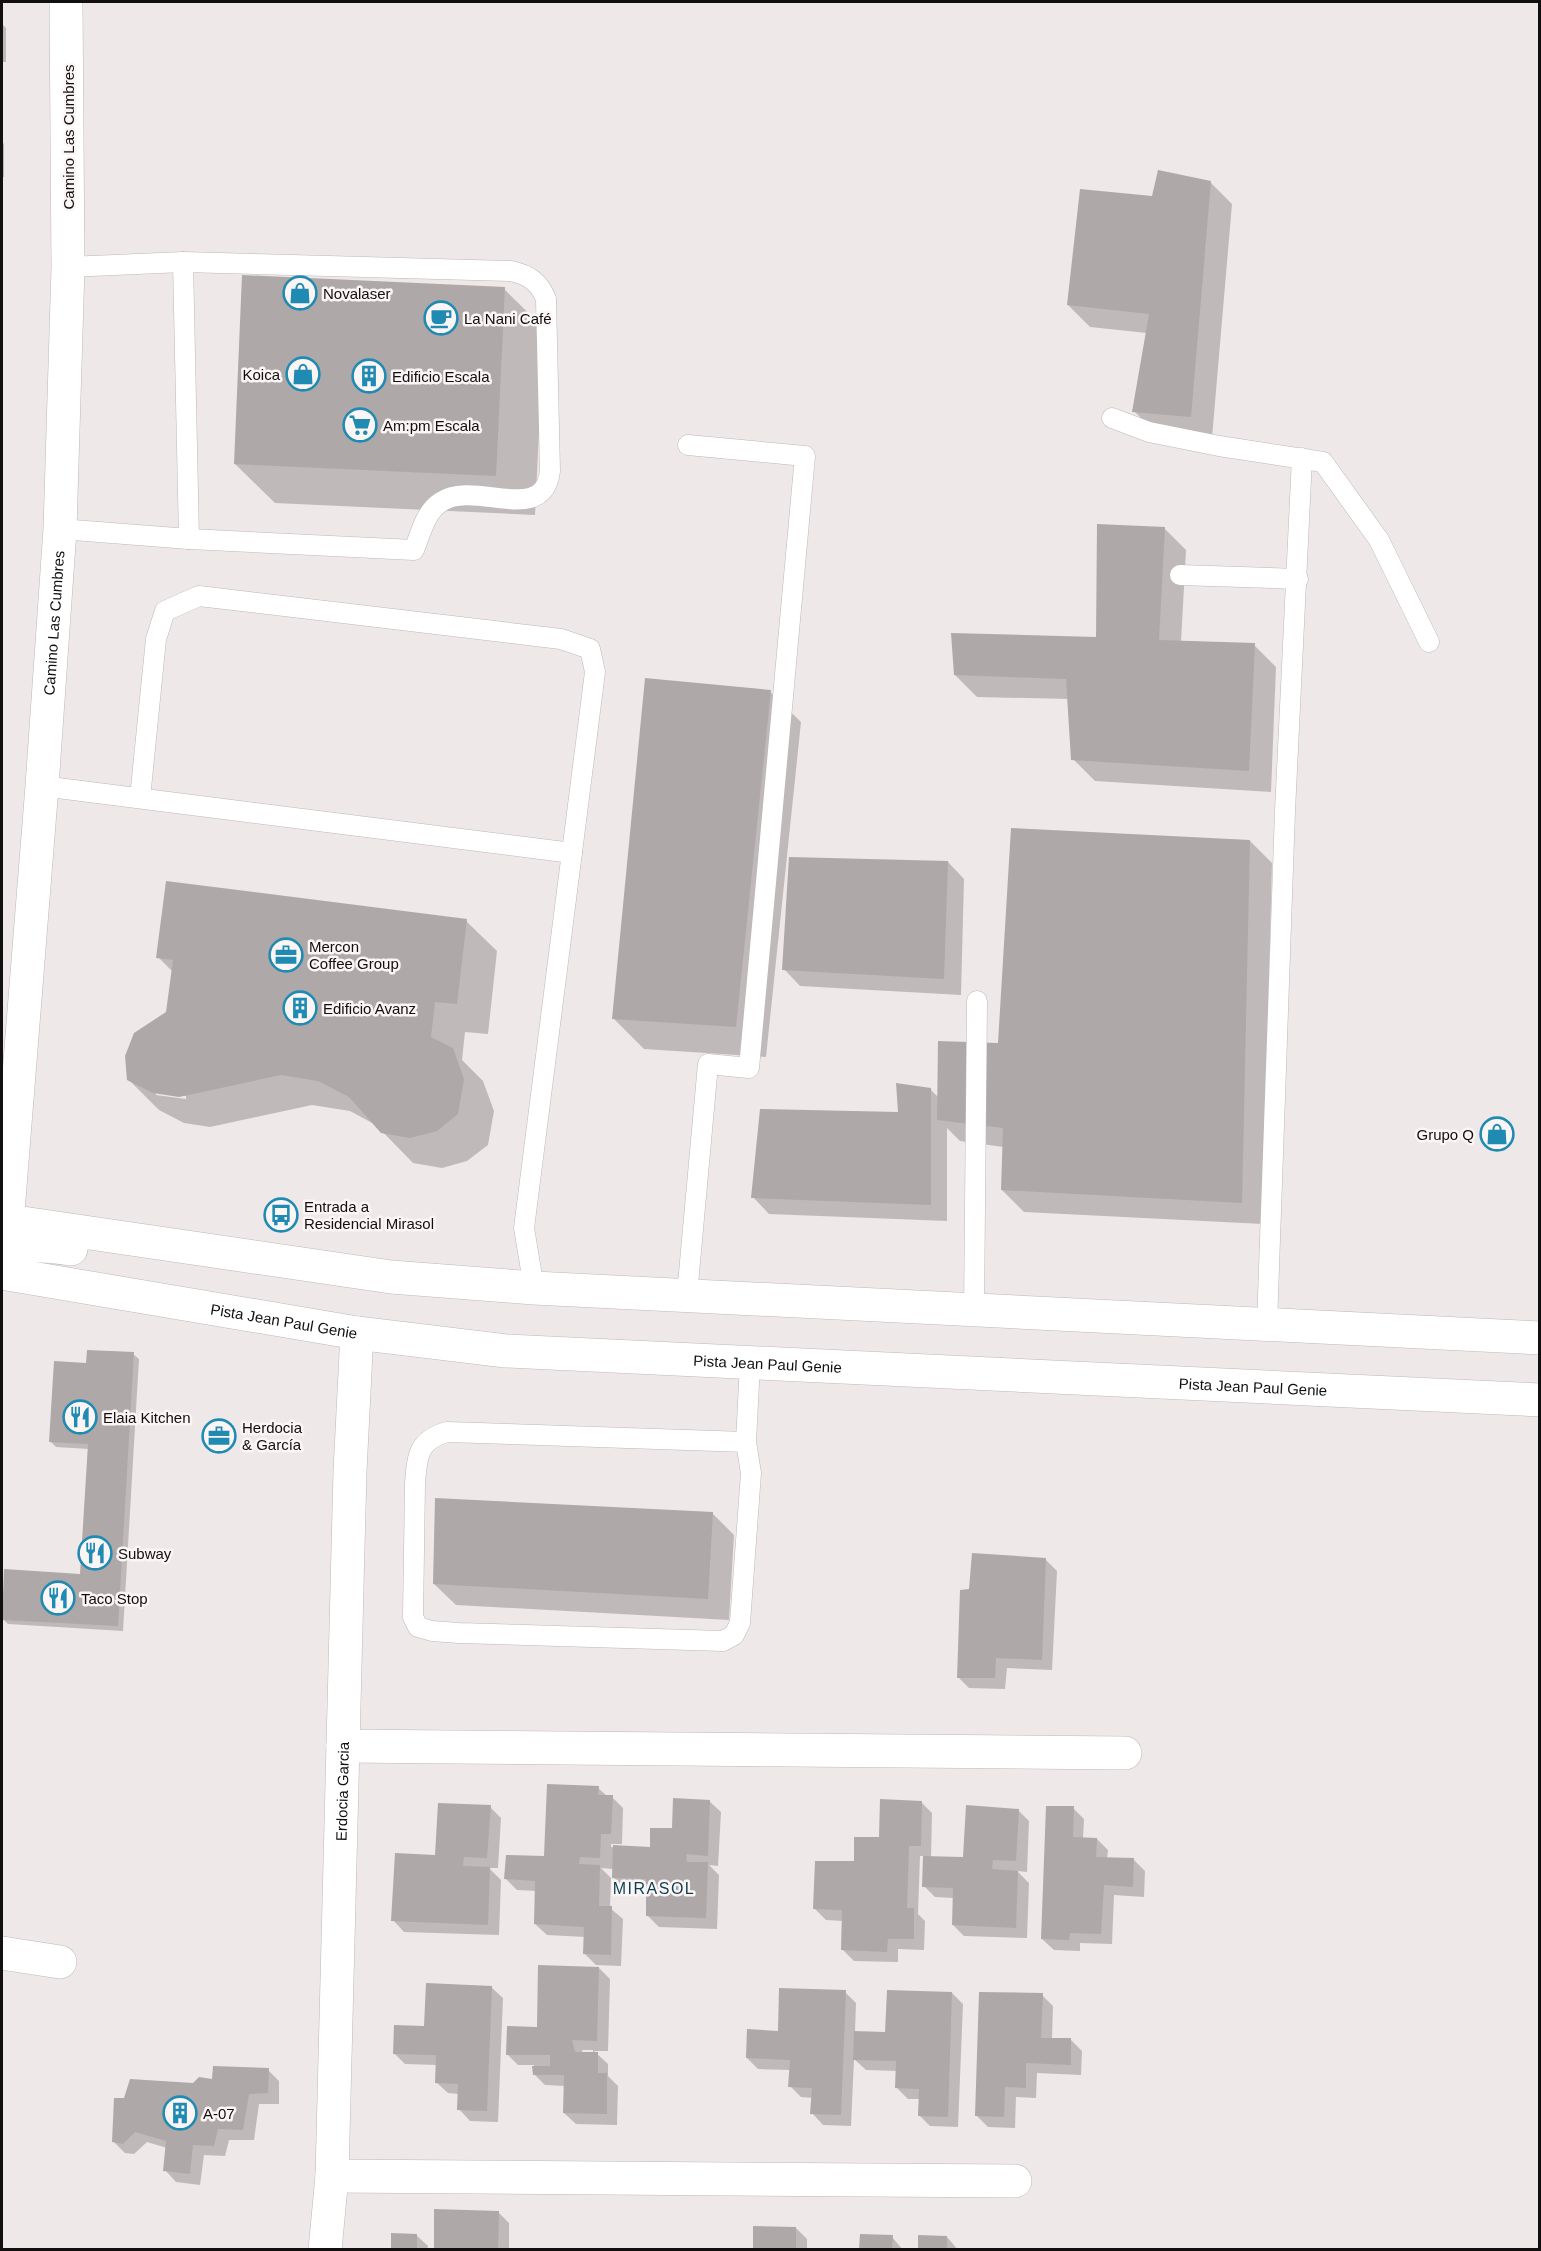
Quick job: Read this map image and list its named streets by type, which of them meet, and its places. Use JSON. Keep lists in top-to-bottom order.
{
  "streets": {
    "street": ["Camino Las Cumbres", "Pista Jean Paul Genie", "Erdocia Garcia"]
  },
  "crossings": [
    ["Camino Las Cumbres", "Pista Jean Paul Genie"],
    ["Pista Jean Paul Genie", "Erdocia Garcia"]
  ],
  "districts": ["MIRASOL"],
  "places": {
    "shop": ["Novalaser", "Koica", "Grupo Q"],
    "cafe": ["La Nani Café"],
    "building": ["Edificio Escala", "Edificio Avanz", "A-07"],
    "supermarket": ["Am:pm Escala"],
    "office": ["Mercon Coffee Group", "Herdocia & García"],
    "bus stop": ["Entrada a Residencial Mirasol"],
    "restaurant": ["Elaia Kitchen", "Subway", "Taco Stop"]
  }
}
